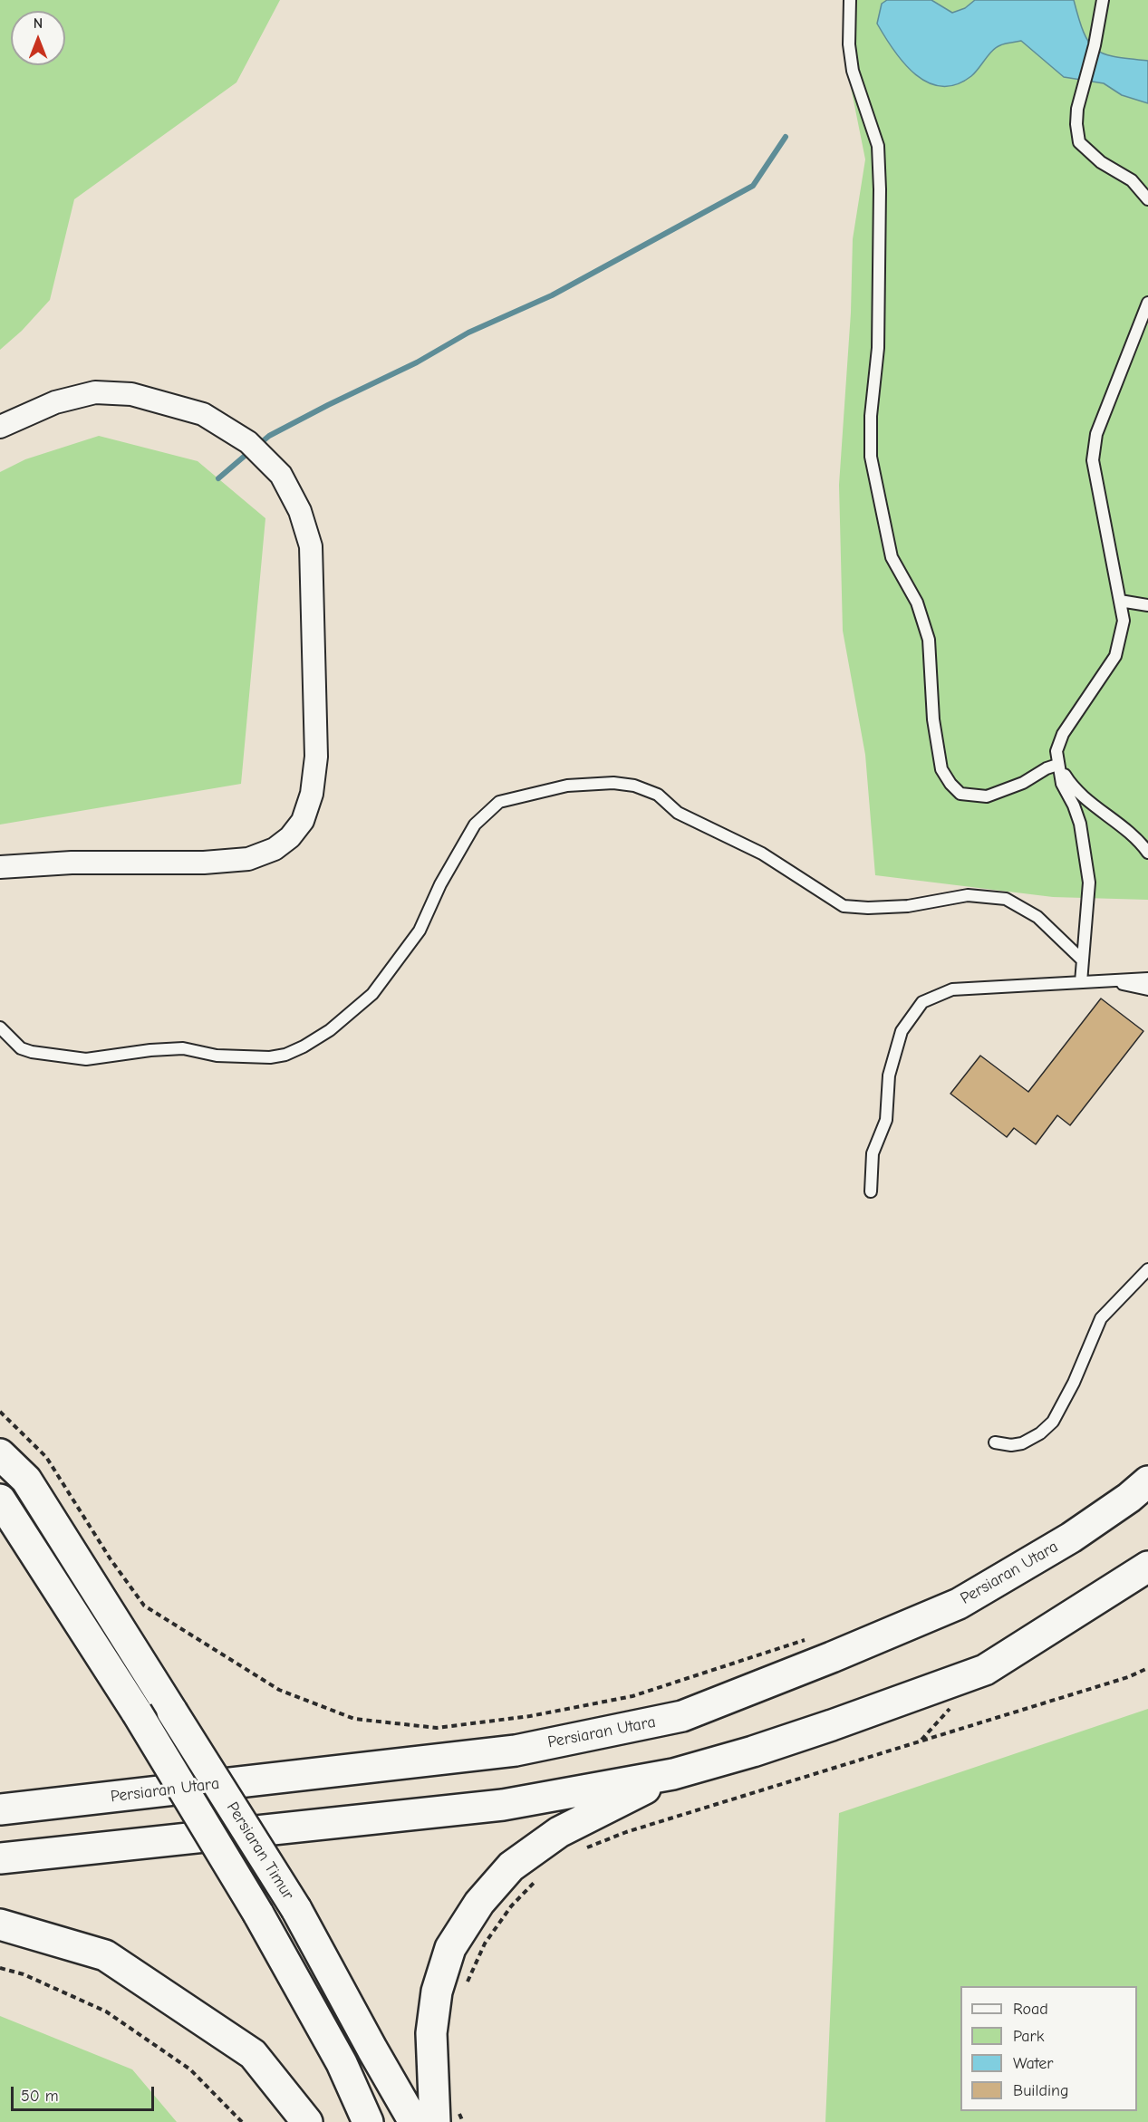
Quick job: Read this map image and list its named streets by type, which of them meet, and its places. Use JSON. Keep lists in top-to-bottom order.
{
  "streets": {
    "main road": ["Persiaran Utara", "Persiaran Timur"]
  },
  "legend": [
    "Road",
    "Park",
    "Water",
    "Building"
  ],
  "scale_bar": "50 m",
  "north": "top"
}
